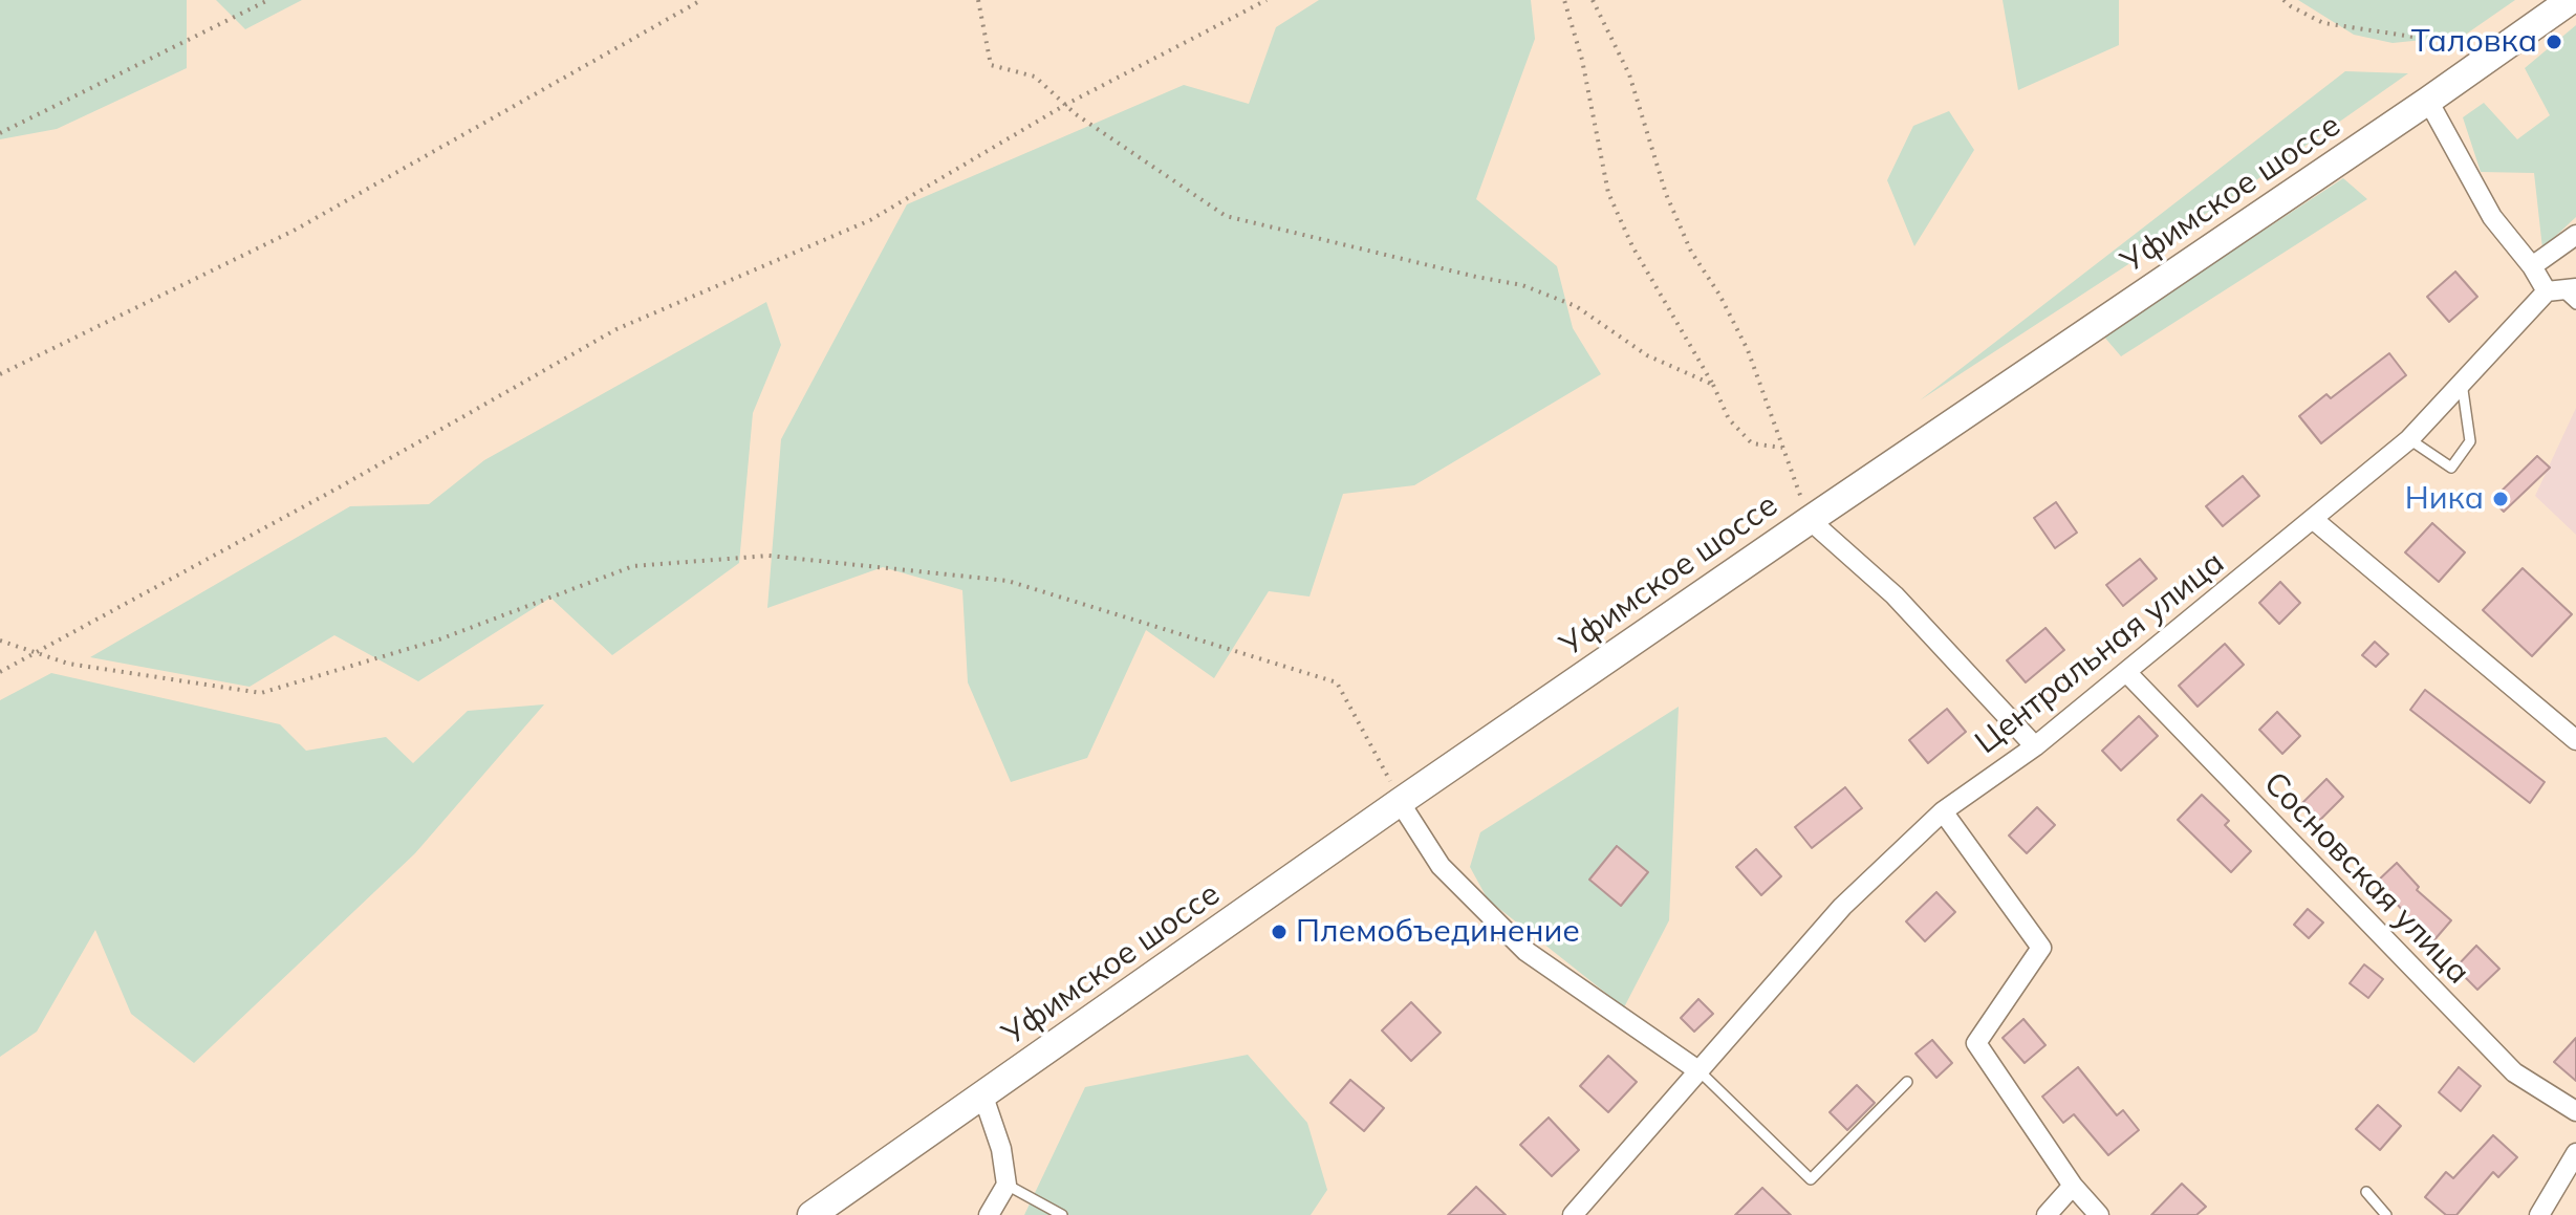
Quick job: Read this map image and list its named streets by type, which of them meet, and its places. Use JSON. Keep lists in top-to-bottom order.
{
  "streets": {
    "main road": ["Уфимское шоссе"],
    "street": ["Центральная улица", "Сосновская улица"]
  },
  "crossings": [
    ["Центральная улица", "Сосновская улица"]
  ],
  "places": ["Таловка", "Ника", "Племобъединение"]
}
